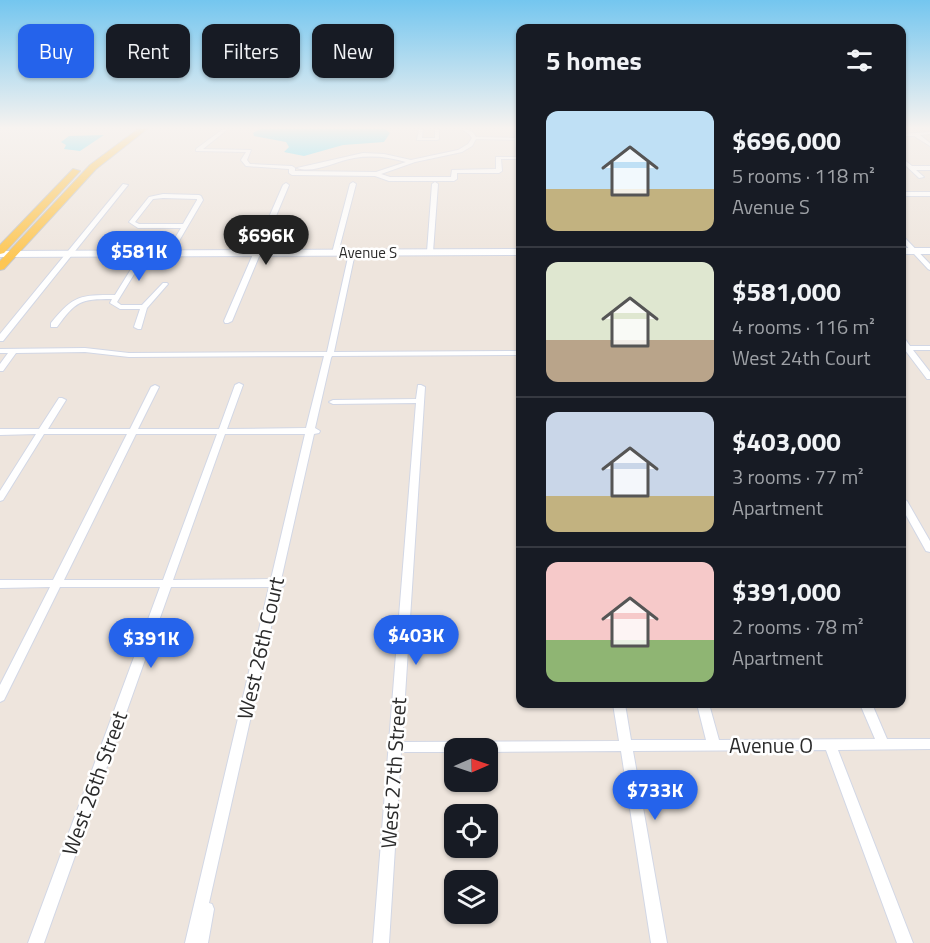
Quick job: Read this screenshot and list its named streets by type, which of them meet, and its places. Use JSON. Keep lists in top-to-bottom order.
{
  "streets": {
    "street": [
      "Avenue S",
      "West 26th Court",
      "Avenue O",
      "West 27th Street",
      "West 26th Street"
    ]
  },
  "crossings": [
    ["Avenue S", "West 26th Court"],
    ["Avenue O", "West 27th Street"]
  ],
  "north": "right",
  "page": {
    "chip": [
      "Buy",
      "Rent",
      "Filters",
      "New"
    ],
    "heading": "5 homes",
    "list": [
      {
        "name": "$696,000",
        "note": "5 rooms · 118 m² · Avenue S"
      },
      {
        "name": "$581,000",
        "note": "4 rooms · 116 m² · West 24th Court"
      },
      {
        "name": "$403,000",
        "note": "3 rooms · 77 m² · Apartment"
      },
      {
        "name": "$391,000",
        "note": "2 rooms · 78 m² · Apartment"
      }
    ],
    "price": [
      "$696K",
      "$581K",
      "$403K",
      "$391K",
      "$733K"
    ]
  }
}
